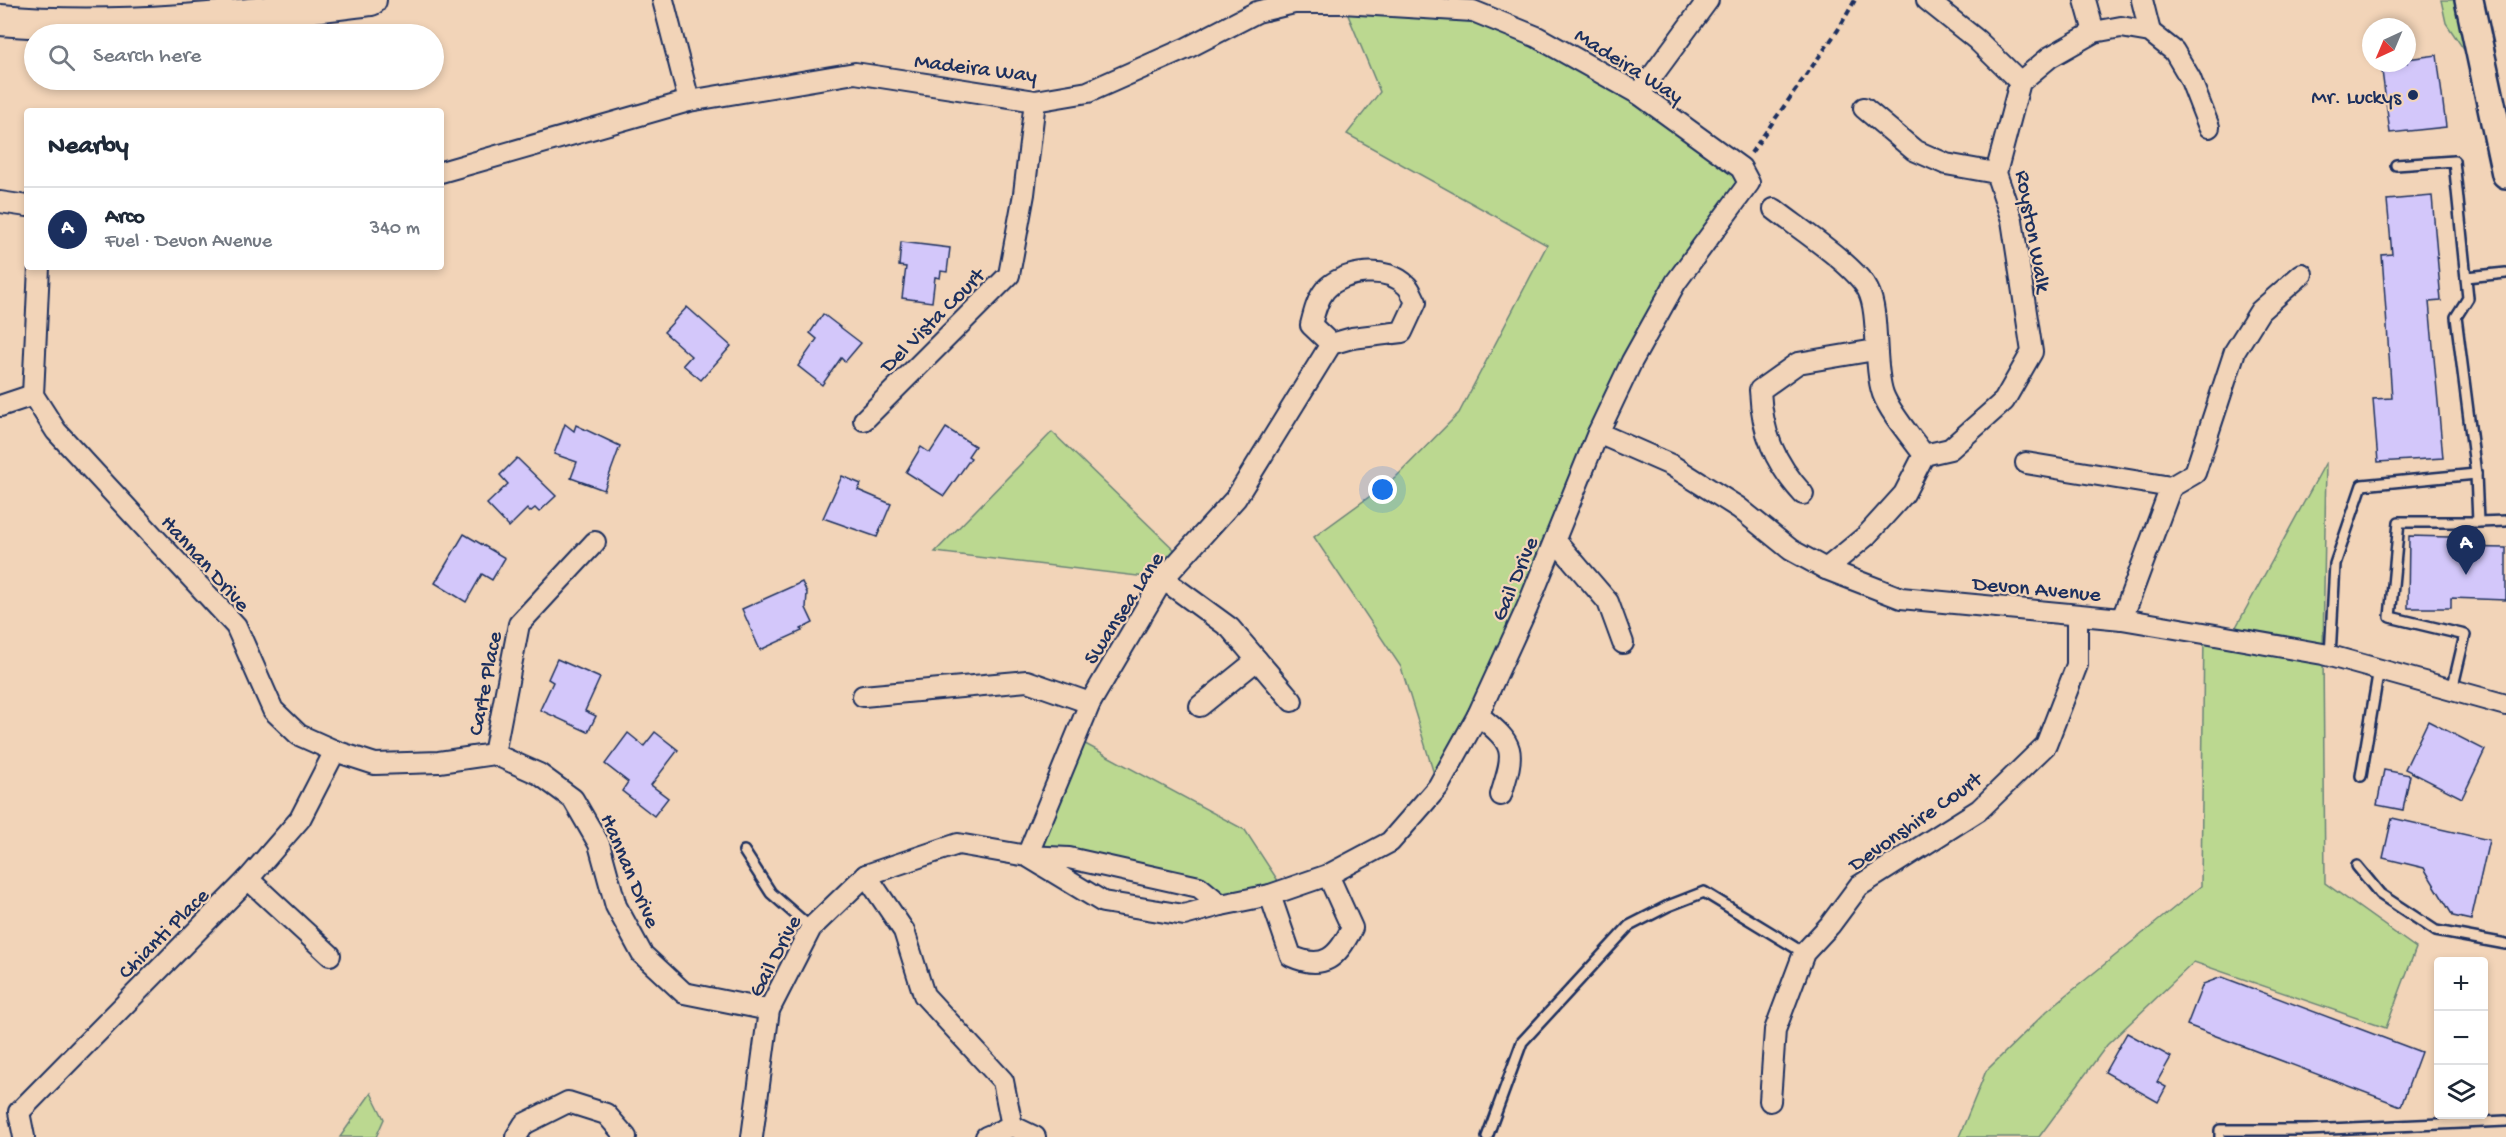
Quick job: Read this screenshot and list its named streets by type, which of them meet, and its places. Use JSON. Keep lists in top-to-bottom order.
{
  "streets": {
    "street": [
      "Madeira Way",
      "Royston Walk",
      "Del Vista Court",
      "Hannan Drive",
      "Gail Drive",
      "Devon Avenue",
      "Swansea Lane",
      "Carte Place",
      "Devonshire Court",
      "Chianti Place"
    ]
  },
  "crossings": [
    ["Madeira Way", "Del Vista Court"],
    ["Madeira Way", "Gail Drive"],
    ["Hannan Drive", "Gail Drive"],
    ["Hannan Drive", "Carte Place"],
    ["Hannan Drive", "Chianti Place"],
    ["Gail Drive", "Devon Avenue"],
    ["Gail Drive", "Swansea Lane"],
    ["Devon Avenue", "Devonshire Court"]
  ],
  "places": ["Mr. Luckys"],
  "north": "bottom left",
  "page": {
    "search": "Search here",
    "heading": "Nearby",
    "list": [
      {
        "mark": "A",
        "name": "Arco",
        "note": "Fuel · Devon Avenue",
        "value": "340 m"
      }
    ],
    "pins": "A",
    "map_buttons": ["+", "−"]
  }
}
